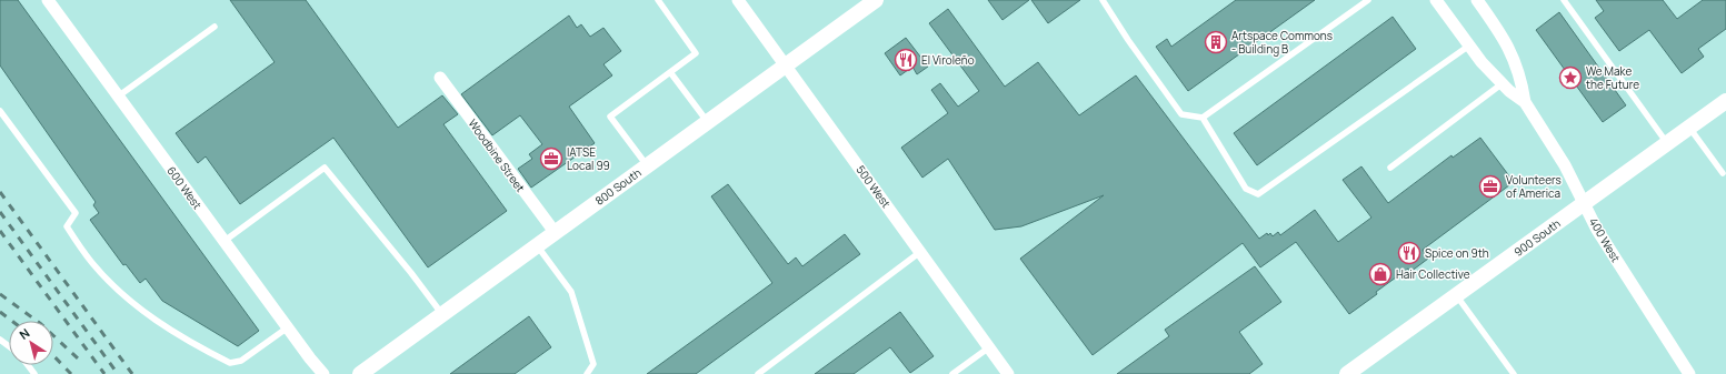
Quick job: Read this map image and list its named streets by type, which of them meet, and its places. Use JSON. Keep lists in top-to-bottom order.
{
  "streets": {
    "street": [
      "Woodbine Street",
      "800 South",
      "500 West",
      "600 West",
      "900 South",
      "400 West"
    ]
  },
  "crossings": [
    ["Woodbine Street", "800 South"],
    ["800 South", "500 West"],
    ["900 South", "400 West"]
  ],
  "places": {
    "building": ["Artspace Commons - Building B"],
    "restaurant": ["El Viroleño", "Spice on 9th"],
    "place": ["We Make the Future"],
    "office": ["IATSE Local 99", "Volunteers of America"],
    "shop": ["Hair Collective"]
  },
  "north": "top left"
}
